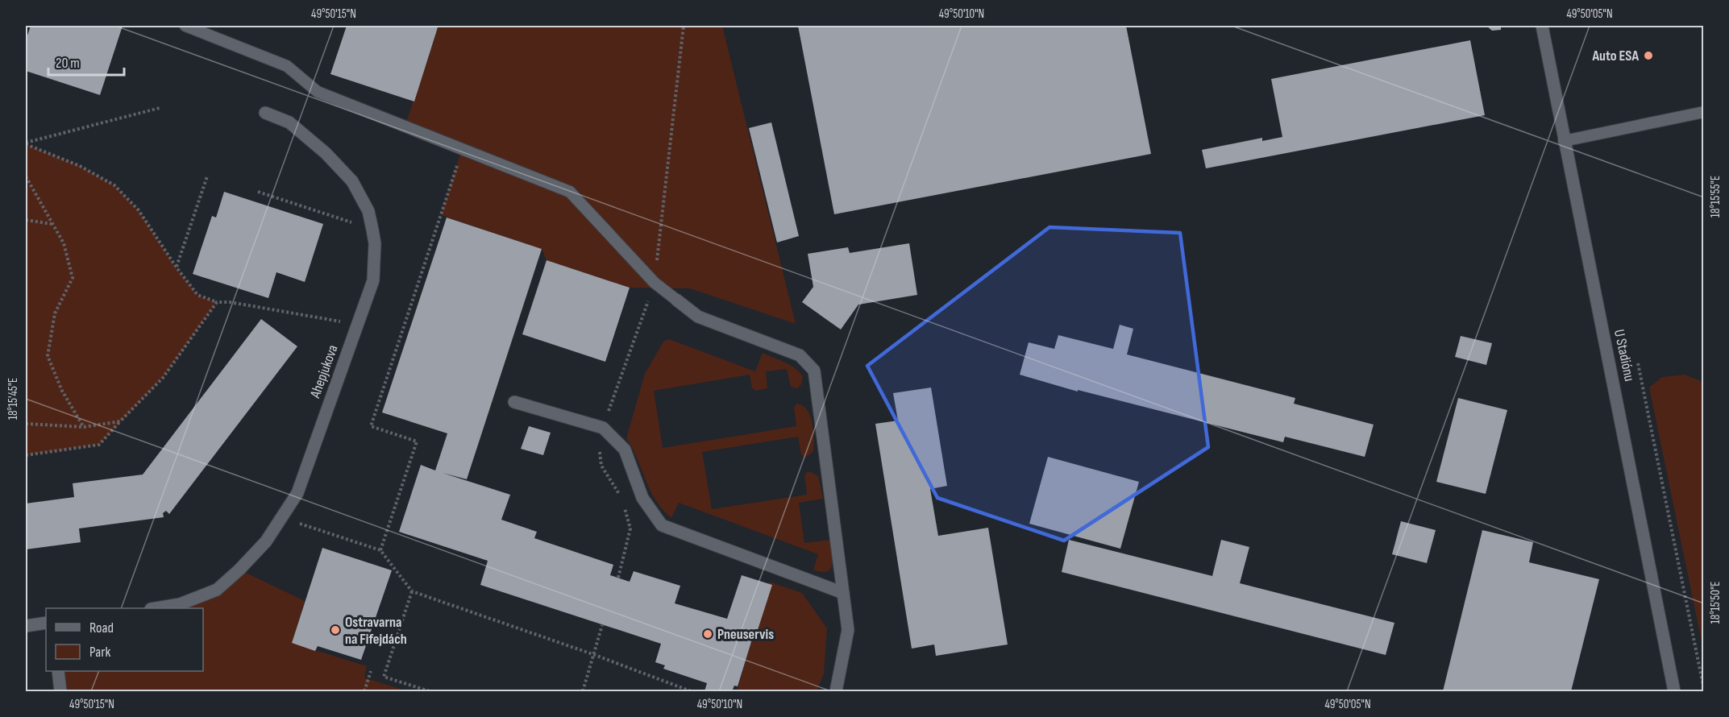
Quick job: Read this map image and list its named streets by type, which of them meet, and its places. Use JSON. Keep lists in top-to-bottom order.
{
  "streets": {
    "street": ["U Stadiónu", "Ahepjukova"]
  },
  "places": ["Auto ESA", "Ostravarna na Fifejdách", "Pneuservis"],
  "legend": ["Road", "Park"],
  "scale_bar": "20 m",
  "coordinates": [
    "49°50'15\"N",
    "49°50'10\"N",
    "49°50'05\"N",
    "18°15'55\"E",
    "18°15'45\"E",
    "18°15'50\"E"
  ]
}
